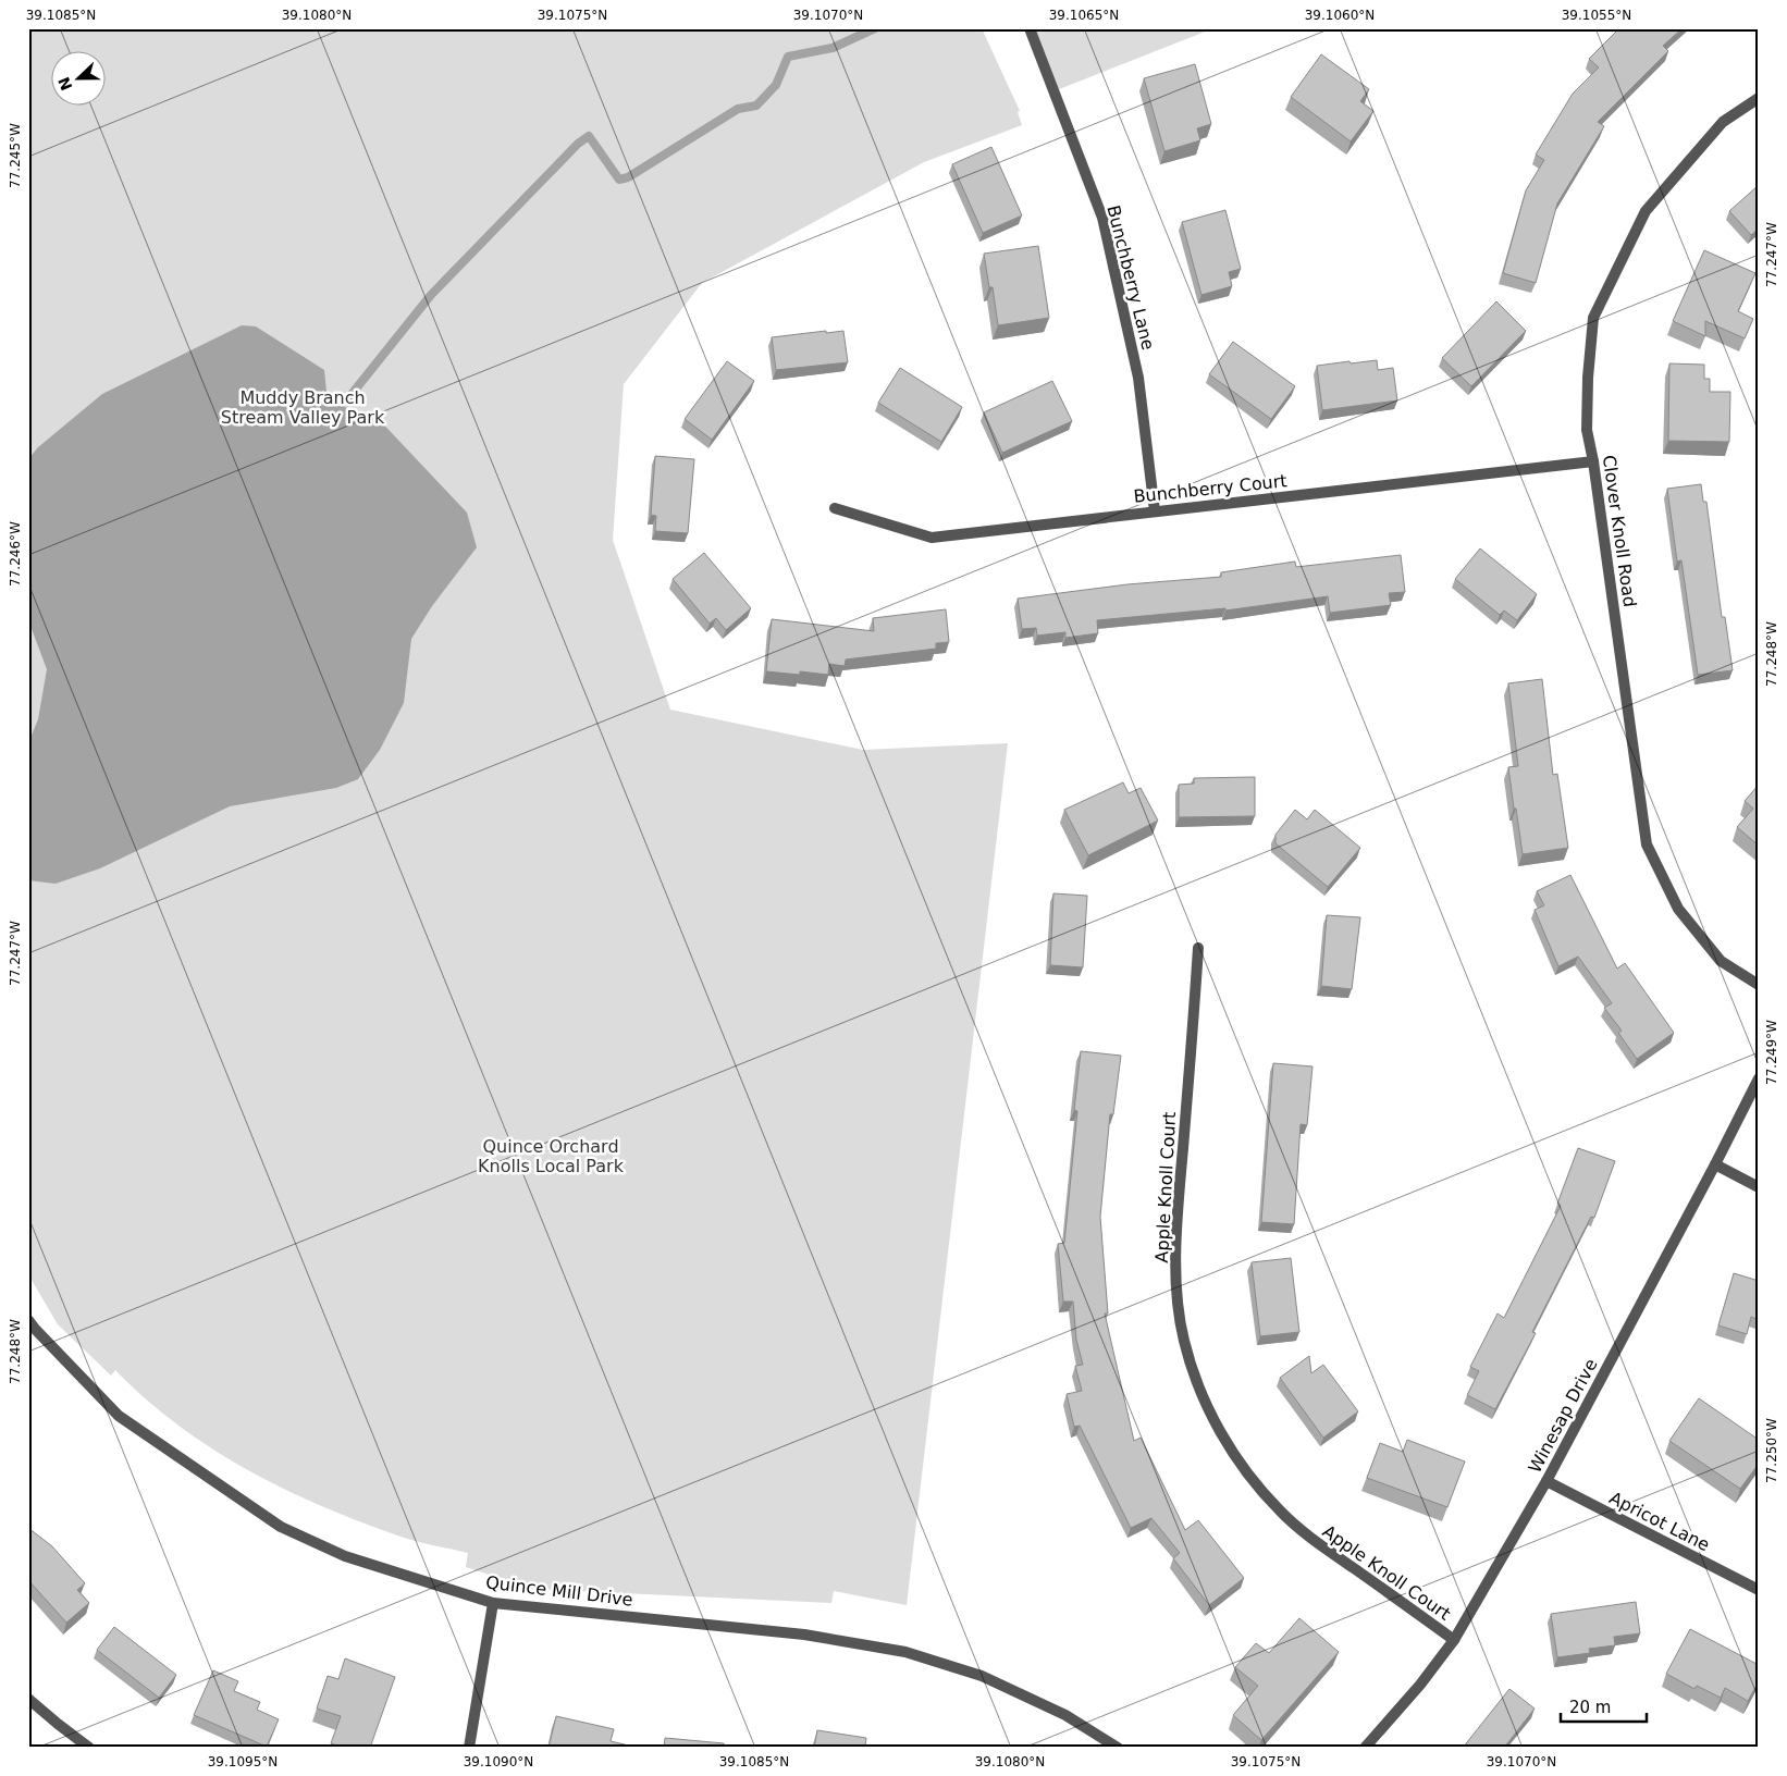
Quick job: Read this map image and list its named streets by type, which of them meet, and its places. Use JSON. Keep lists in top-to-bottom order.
{
  "streets": {
    "street": [
      "Bunchberry Lane",
      "Bunchberry Court",
      "Clover Knoll Road",
      "Apple Knoll Court",
      "Winesap Drive",
      "Apricot Lane",
      "Quince Mill Drive"
    ]
  },
  "crossings": [
    ["Bunchberry Lane", "Bunchberry Court"],
    ["Bunchberry Court", "Clover Knoll Road"],
    ["Apple Knoll Court", "Winesap Drive"],
    ["Winesap Drive", "Apricot Lane"]
  ],
  "parks": ["Muddy Branch Stream Valley Park", "Quince Orchard Knolls Local Park"],
  "scale_bar": "20 m",
  "north": "left",
  "coordinates": [
    "39.1085°N",
    "39.1080°N",
    "39.1075°N",
    "39.1070°N",
    "39.1065°N",
    "39.1060°N",
    "39.1055°N",
    "77.245°W",
    "77.247°W",
    "77.246°W",
    "77.248°W",
    "77.249°W",
    "77.250°W",
    "39.1095°N",
    "39.1090°N"
  ]
}
